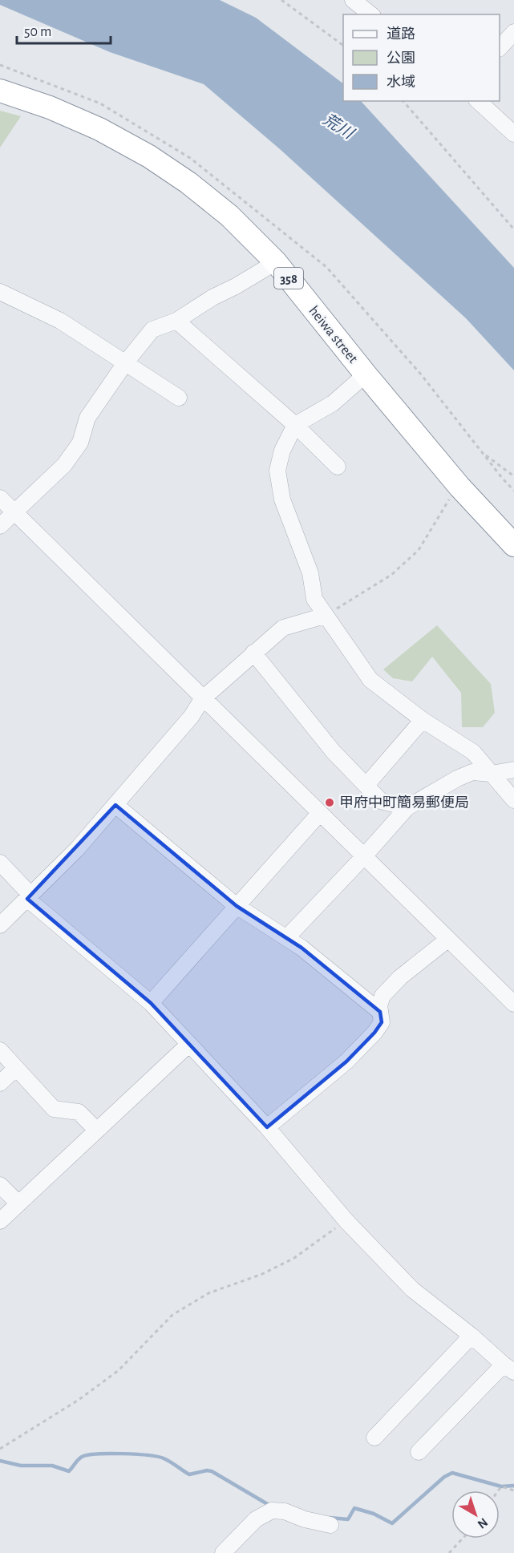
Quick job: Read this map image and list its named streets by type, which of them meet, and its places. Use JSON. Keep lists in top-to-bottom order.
{
  "streets": {
    "highway": ["358", "heiwa street"]
  },
  "water": ["荒川"],
  "places": ["甲府中町簡易郵便局"],
  "legend": ["道路", "公園", "水域"],
  "scale_bar": "50 m",
  "north": "bottom right"
}
